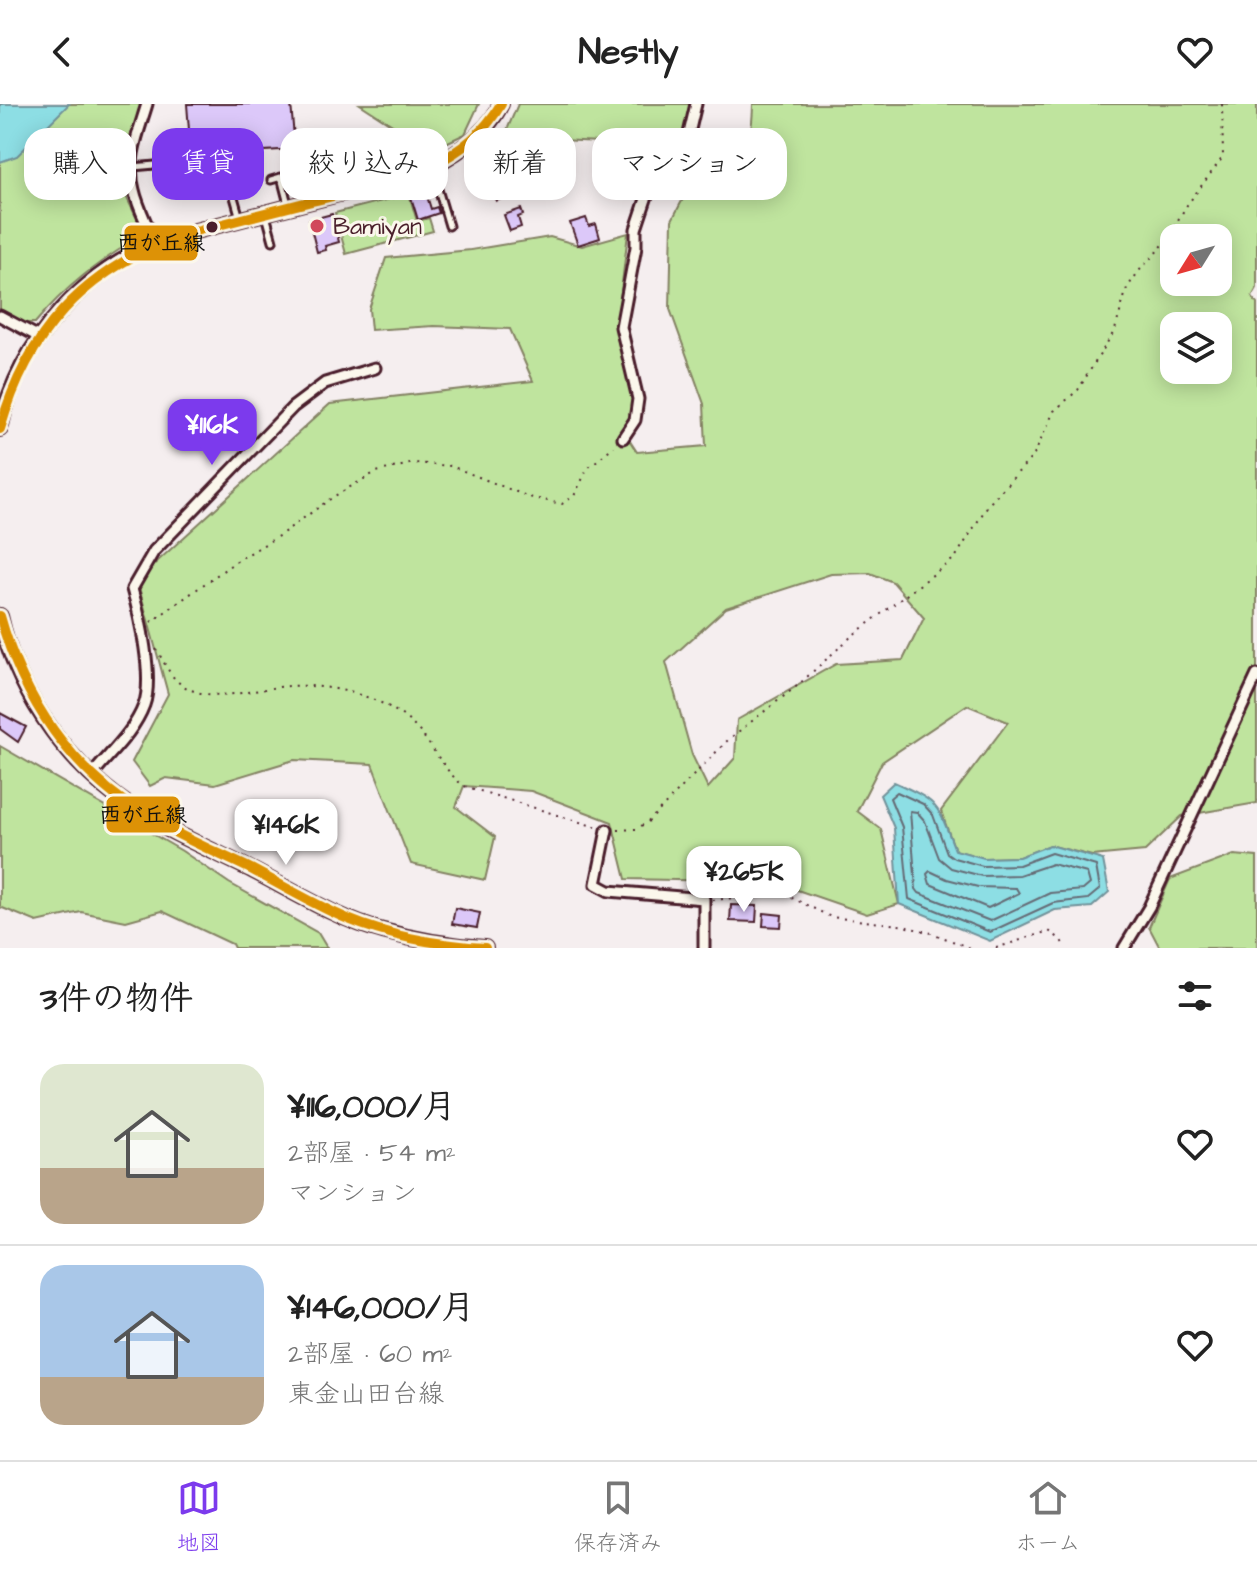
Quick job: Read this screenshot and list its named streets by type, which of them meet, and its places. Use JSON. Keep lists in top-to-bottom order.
{
  "places": ["Bamiyan"],
  "lines": ["transit line 西が丘線"],
  "north": "bottom left",
  "page": {
    "header": "Nestly",
    "chip": [
      "購入",
      "賃貸",
      "絞り込み",
      "新着",
      "マンション"
    ],
    "price": ["¥116K", "¥146K", "¥265K"],
    "heading": "3件の物件",
    "list": [
      {
        "name": "¥116,000/月",
        "note": "2部屋 · 54 m² · マンション"
      },
      {
        "name": "¥146,000/月",
        "note": "2部屋 · 60 m² · 東金山田台線"
      }
    ],
    "tabs": ["地図", "保存済み", "ホーム"]
  }
}
